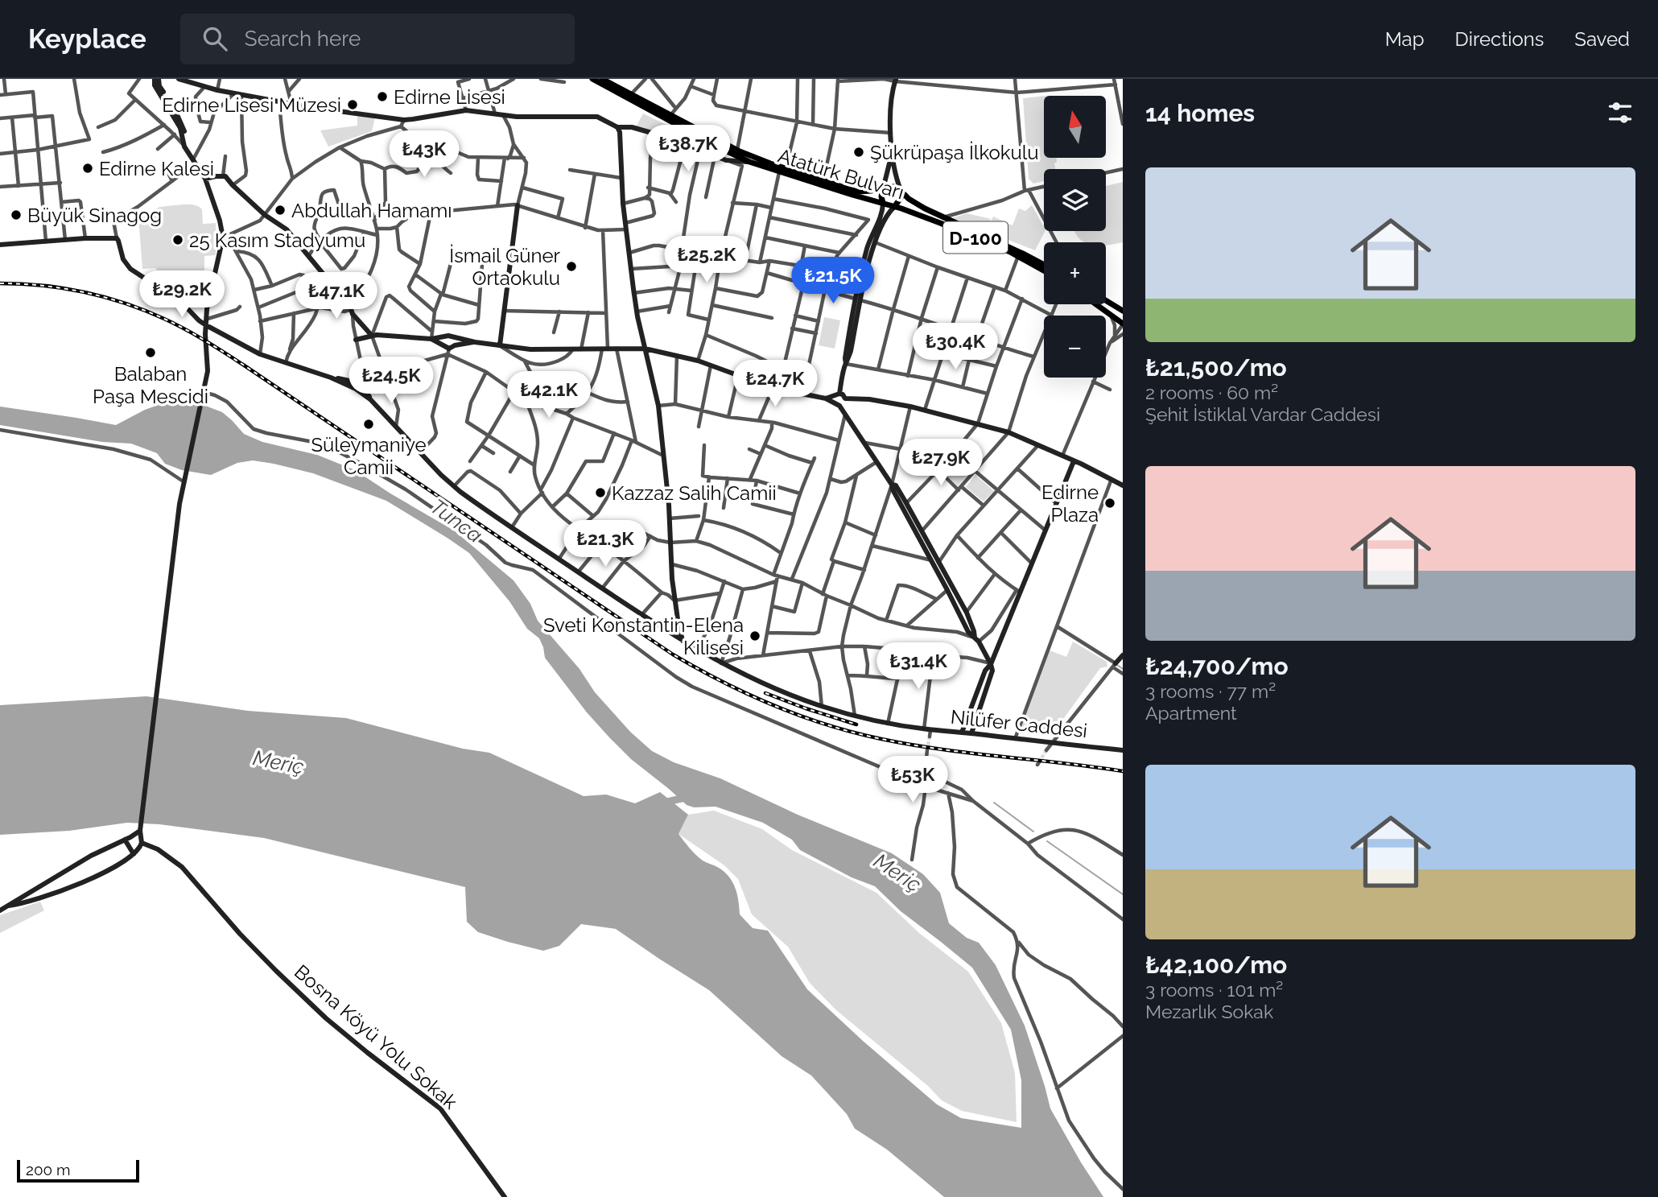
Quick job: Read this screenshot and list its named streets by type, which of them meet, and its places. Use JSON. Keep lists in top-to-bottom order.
{
  "streets": {
    "main road": [
      "Atatürk Bulvarı",
      "D-100",
      "Nilüfer Caddesi",
      "Bosna Köyü Yolu Sokak"
    ]
  },
  "water": ["Tunca", "Meriç"],
  "places": [
    "Edirne Lisesi",
    "Edirne Lisesi Müzesi",
    "Şükrüpaşa İlkokulu",
    "Edirne Kalesi",
    "Abdullah Hamamı",
    "Büyük Sinagog",
    "25 Kasım Stadyumu",
    "İsmail Güner Ortaokulu",
    "Balaban Paşa Mescidi",
    "Süleymaniye Camii",
    "Kazzaz Salih Camii",
    "Edirne Plaza",
    "Sveti Konstantin-Elena Kilisesi"
  ],
  "scale_bar": "200 m",
  "north": "top",
  "page": {
    "header": "Keyplace",
    "search": "Search here",
    "nav": ["Map", "Directions", "Saved"],
    "heading": "14 homes",
    "map_buttons": ["+", "−"],
    "price": [
      "₺38.7K",
      "₺43K",
      "₺25.2K",
      "₺21.5K",
      "₺29.2K",
      "₺47.1K",
      "₺30.4K",
      "₺24.5K",
      "₺24.7K",
      "₺42.1K",
      "₺27.9K",
      "₺21.3K",
      "₺31.4K",
      "₺53K"
    ],
    "list": [
      {
        "name": "₺21,500/mo",
        "note": "2 rooms · 60 m² · Şehit İstiklal Vardar Caddesi"
      },
      {
        "name": "₺24,700/mo",
        "note": "3 rooms · 77 m² · Apartment"
      },
      {
        "name": "₺42,100/mo",
        "note": "3 rooms · 101 m² · Mezarlık Sokak"
      }
    ],
    "scale": "200 m"
  }
}
